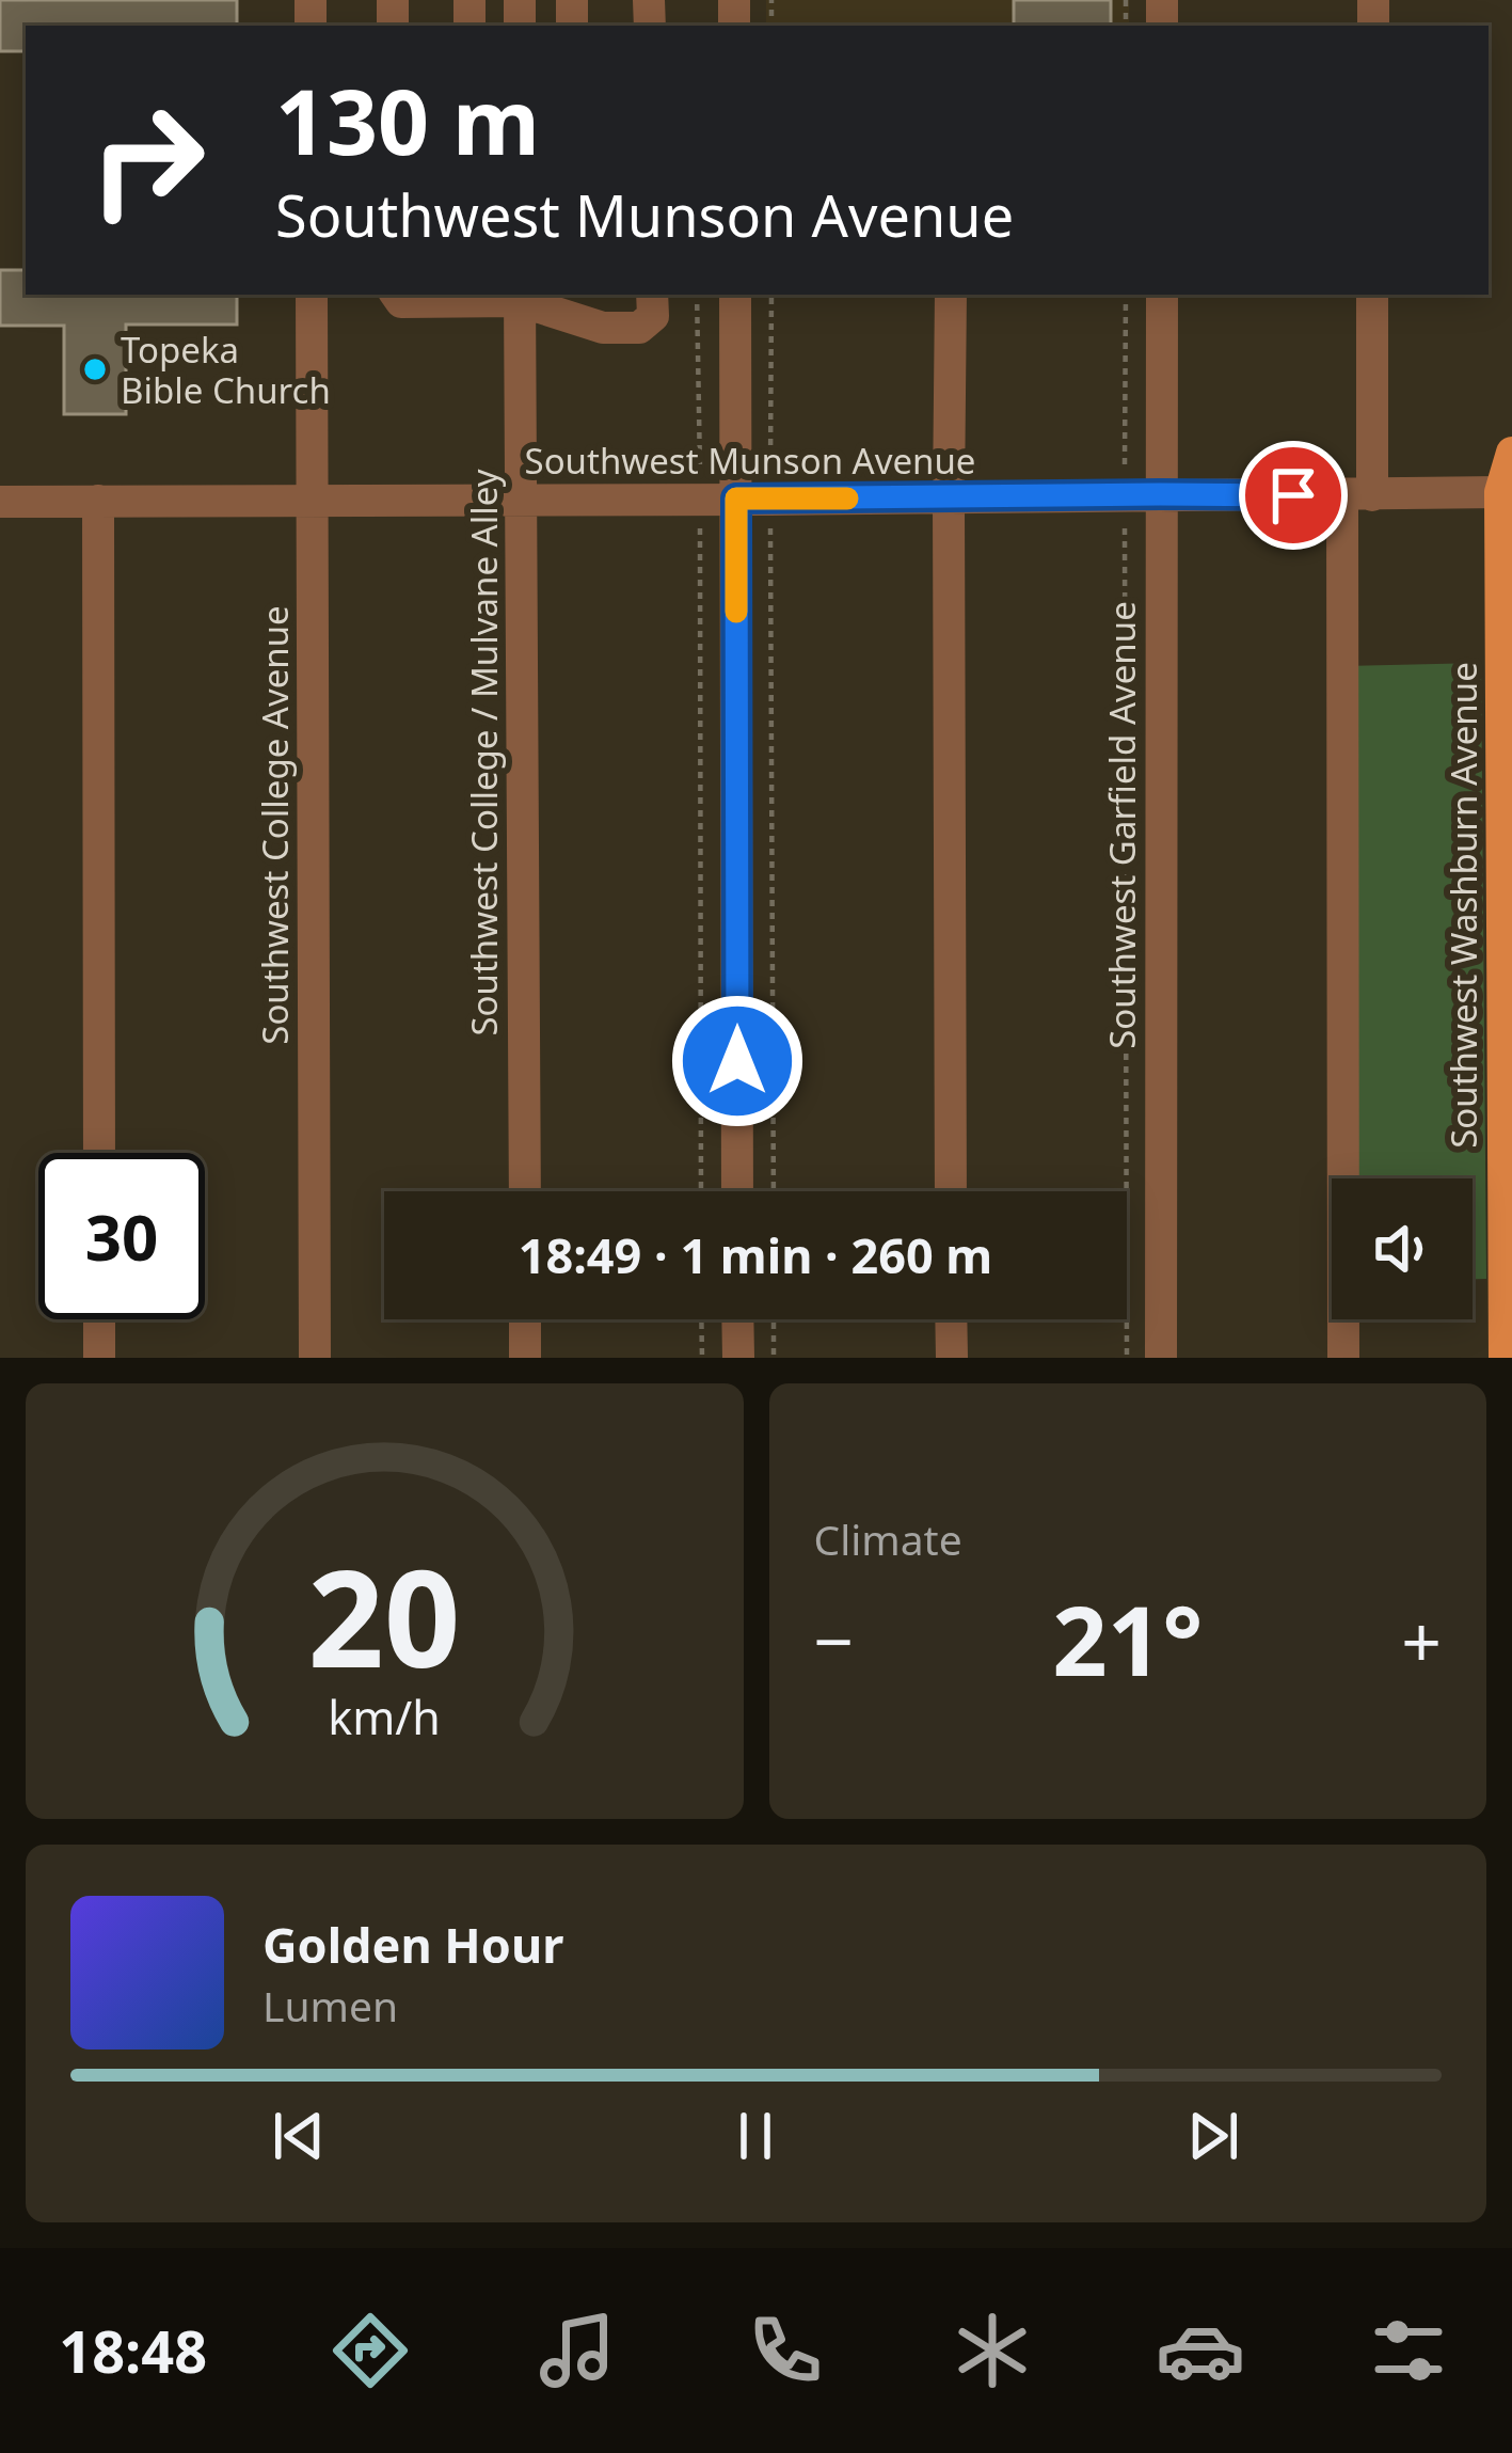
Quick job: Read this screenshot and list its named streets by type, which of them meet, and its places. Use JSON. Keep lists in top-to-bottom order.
{
  "streets": {
    "main road": ["Southwest Washburn Avenue"],
    "street": [
      "Southwest Munson Avenue",
      "Southwest College / Mulvane Alley",
      "Southwest College Avenue",
      "Southwest Garfield Avenue"
    ]
  },
  "crossings": [
    ["Southwest Munson Avenue", "Southwest College / Mulvane Alley"],
    ["Southwest Munson Avenue", "Southwest College Avenue"],
    ["Southwest Munson Avenue", "Southwest Garfield Avenue"],
    ["Southwest Munson Avenue", "Southwest Washburn Avenue"]
  ],
  "places": ["Topeka Bible Church"],
  "page": {
    "turn": ["130 m", "Southwest Munson Avenue"],
    "limit": "30",
    "trip": "18:49 · 1 min · 260 m",
    "tile": "Climate",
    "heat": ["−", "21°", "+"],
    "song": ["Golden Hour", "Lumen"],
    "tabs": "18:48",
    "gauge": ["20", "km/h"]
  }
}
